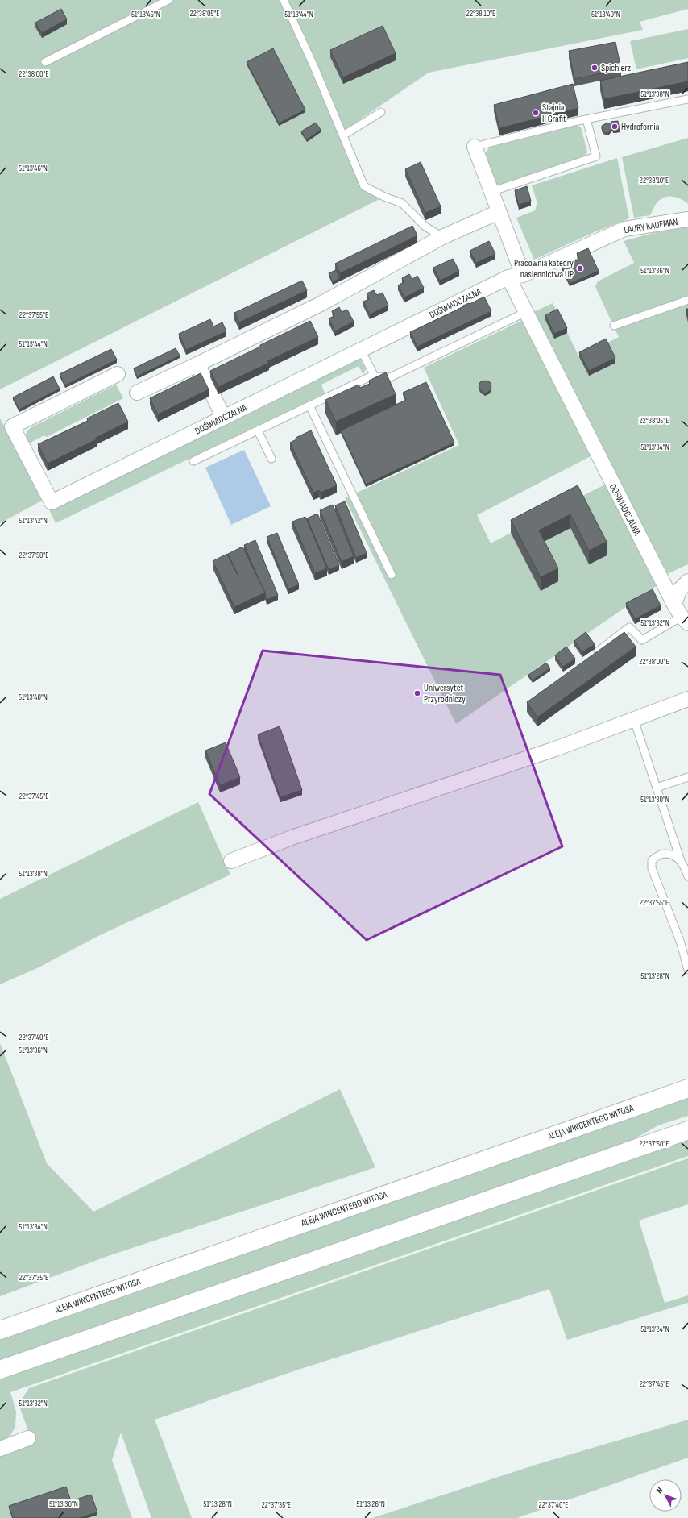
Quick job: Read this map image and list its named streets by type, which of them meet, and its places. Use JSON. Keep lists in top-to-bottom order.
{
  "streets": {
    "main road": ["ALEJA WINCENTEGO WITOSA"],
    "street": ["LAURY KAUFMAN", "DOŚWIADCZALNA"]
  },
  "crossings": [
    ["LAURY KAUFMAN", "DOŚWIADCZALNA"]
  ],
  "places": [
    "Spichlerz",
    "Stajnia II Grafit",
    "Hydrofornia",
    "Pracownia katedry nasiennictwa UP",
    "Uniwersytet Przyrodniczy"
  ],
  "north": "top left",
  "coordinates": [
    "22°38'10\"E",
    "22°38'05\"E",
    "51°13'46\"N",
    "51°13'44\"N",
    "51°13'40\"N",
    "22°38'00\"E",
    "51°13'38\"N",
    "51°13'36\"N",
    "22°37'55\"E",
    "51°13'34\"N",
    "51°13'42\"N",
    "22°37'50\"E",
    "51°13'32\"N",
    "22°37'45\"E",
    "51°13'30\"N",
    "51°13'28\"N",
    "22°37'40\"E",
    "22°37'35\"E",
    "51°13'24\"N",
    "51°13'26\"N"
  ]
}
